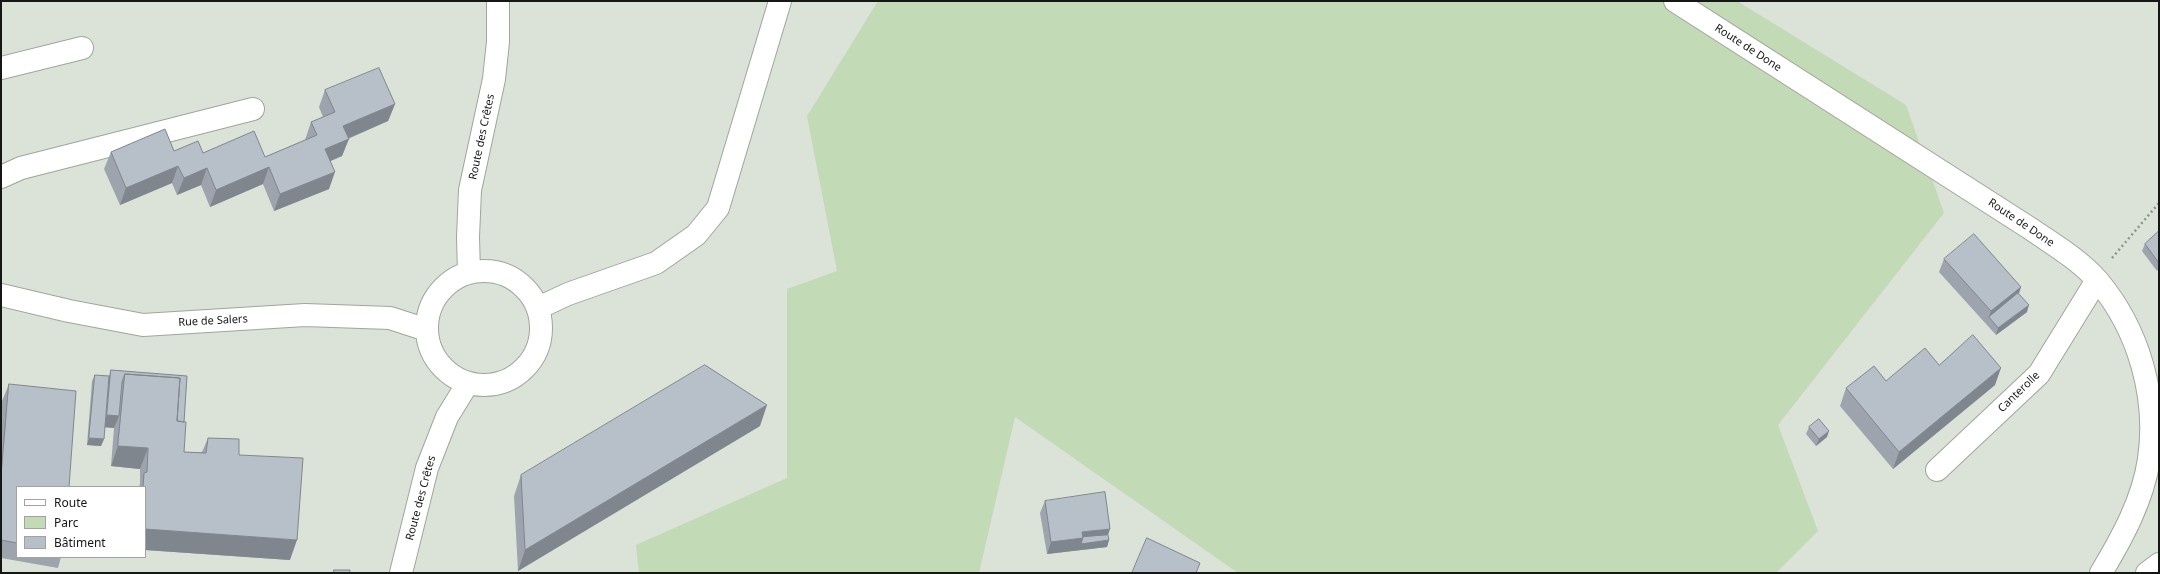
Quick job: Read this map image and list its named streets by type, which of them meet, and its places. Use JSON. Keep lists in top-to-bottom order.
{
  "streets": {
    "street": [
      "Route de Done",
      "Route des Crêtes",
      "Rue de Salers",
      "Canterolle"
    ]
  },
  "crossings": [
    ["Route de Done", "Canterolle"],
    ["Route des Crêtes", "Rue de Salers"]
  ],
  "legend": ["Route", "Parc", "Bâtiment"]
}
